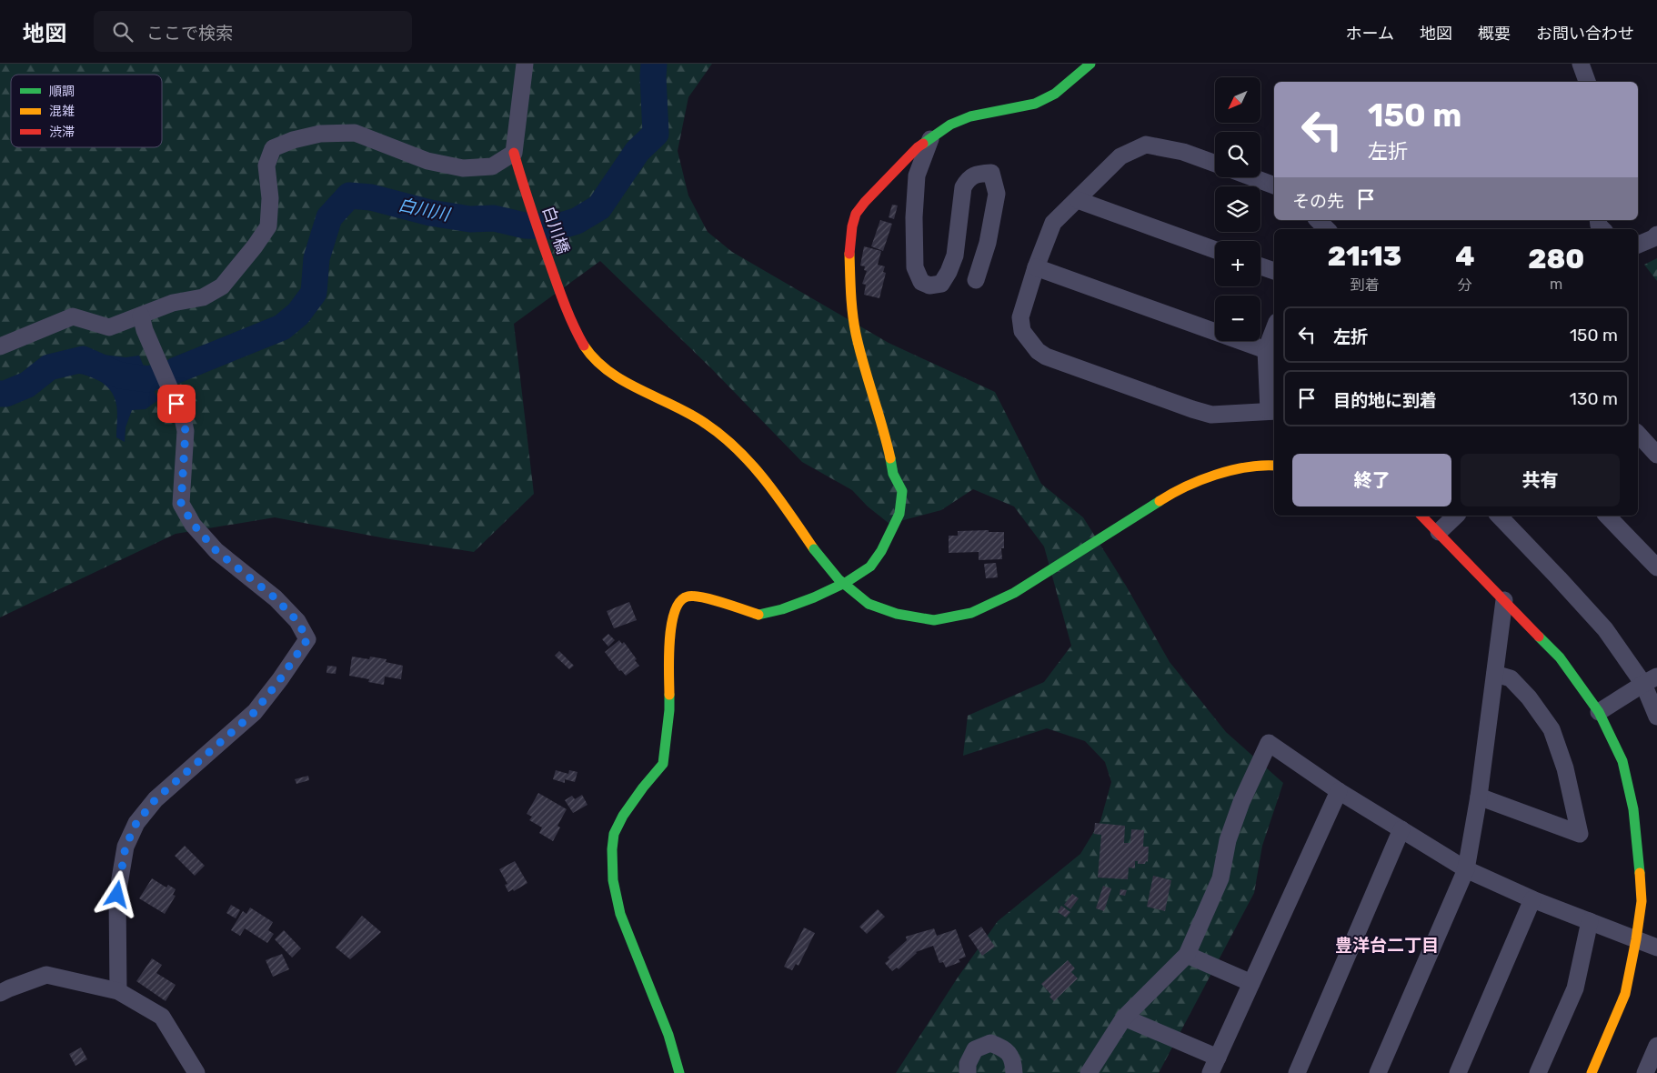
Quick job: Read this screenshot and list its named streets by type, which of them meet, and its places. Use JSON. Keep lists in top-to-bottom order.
{
  "streets": {
    "street": ["白川橋"]
  },
  "districts": ["豊洋台二丁目"],
  "water": ["白川川"],
  "legend": ["順調", "混雑", "渋滞"],
  "north": "bottom left",
  "page": {
    "header": "地図",
    "search": "ここで検索",
    "nav": [
      "ホーム",
      "地図",
      "概要",
      "お問い合わせ"
    ],
    "map_buttons": ["+", "−"],
    "turn": ["150 m", "左折"],
    "then": "その先",
    "eta": [
      "21:13",
      "到着",
      "4",
      "分",
      "280",
      "m"
    ],
    "list": [
      {
        "name": "左折",
        "value": "150 m"
      },
      {
        "name": "目的地に到着",
        "value": "130 m"
      }
    ],
    "buttons": ["終了", "共有"]
  }
}
